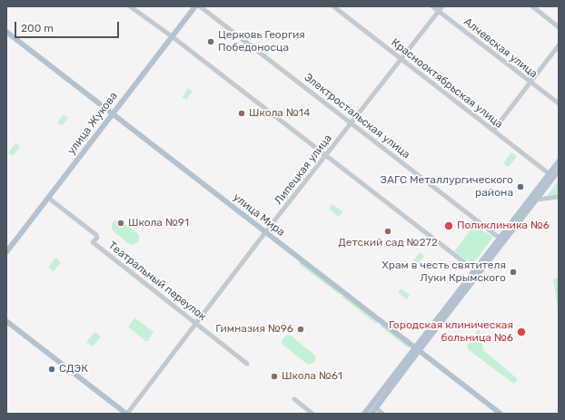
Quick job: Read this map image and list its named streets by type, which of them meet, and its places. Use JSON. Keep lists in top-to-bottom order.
{
  "streets": {
    "main road": ["улица Жукова", "улица Мира"],
    "street": [
      "Алчевская улица",
      "Краснооктябрьская улица",
      "Электростальская улица",
      "Липецкая улица",
      "Театральный переулок"
    ]
  },
  "crossings": [
    ["Алчевская улица", "Липецкая улица"],
    ["Краснооктябрьская улица", "Липецкая улица"],
    ["Электростальская улица", "Липецкая улица"],
    ["улица Жукова", "улица Мира"],
    ["улица Жукова", "Театральный переулок"],
    ["Липецкая улица", "улица Мира"],
    ["Липецкая улица", "Театральный переулок"]
  ],
  "places": [
    "Церковь Георгия Победоносца",
    "Школа №14",
    "ЗАГС Металлургического района",
    "Школа №91",
    "Поликлиника №6",
    "Детский сад №272",
    "Храм в честь святителя Луки Крымского",
    "Гимназия №96",
    "Городская клиническая больница №6",
    "СДЭК",
    "Школа №61"
  ],
  "scale_bar": "200 m"
}
